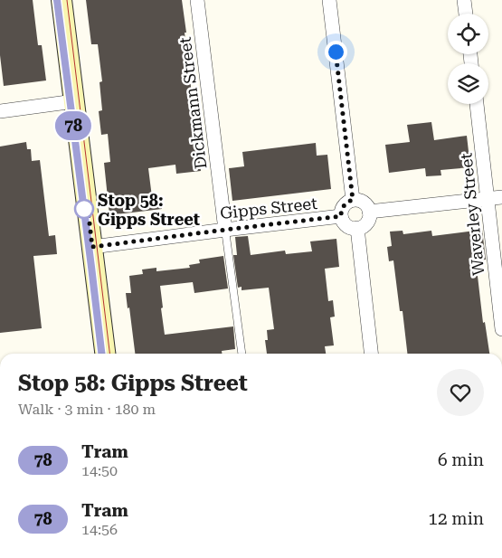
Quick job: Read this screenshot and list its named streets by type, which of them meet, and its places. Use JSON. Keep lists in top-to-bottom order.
{
  "streets": {
    "street": ["Dickmann Street", "Gipps Street", "Waverley Street"]
  },
  "crossings": [
    ["Dickmann Street", "Gipps Street"]
  ],
  "places": ["Stop 58: Gipps Street"],
  "lines": ["tram line 78"],
  "page": {
    "on_map": "78",
    "heading": ["Stop 58: Gipps Street", "Walk · 3 min · 180 m"],
    "list": [
      {
        "mark": "78",
        "name": "Tram",
        "note": "14:50",
        "value": "6 min"
      },
      {
        "mark": "78",
        "name": "Tram",
        "note": "14:56",
        "value": "12 min"
      }
    ]
  }
}
